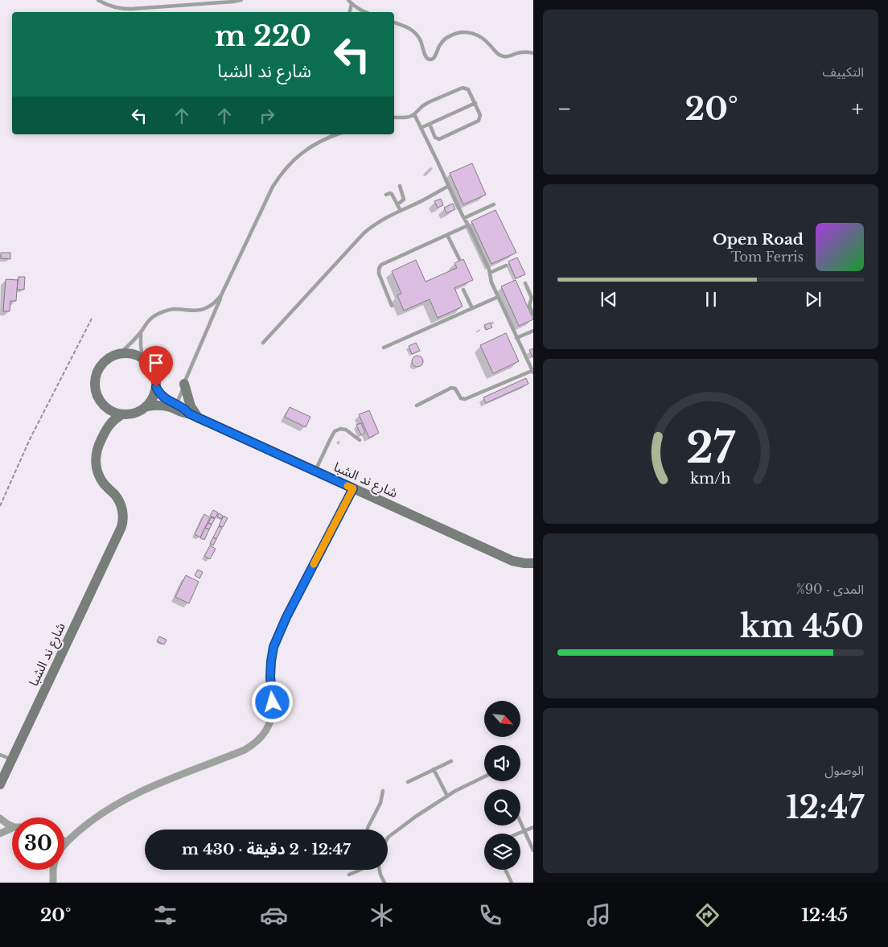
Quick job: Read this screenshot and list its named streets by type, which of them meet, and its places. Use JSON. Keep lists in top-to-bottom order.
{
  "streets": {
    "main road": ["شارع ند الشبا"]
  },
  "north": "bottom right",
  "page": {
    "tile": [
      "التكييف",
      ["المدى · 90%", "450 km"],
      ["الوصول", "12:47"]
    ],
    "turn": ["220 m", "شارع ند الشبا"],
    "heat": ["−", "20°", "+"],
    "song": ["Open Road", "Tom Ferris"],
    "limit": "30",
    "trip": "12:47 · 2 دقيقة · 430 m",
    "tabs": ["12:45", "20°"],
    "gauge": ["27", "km/h"]
  }
}
